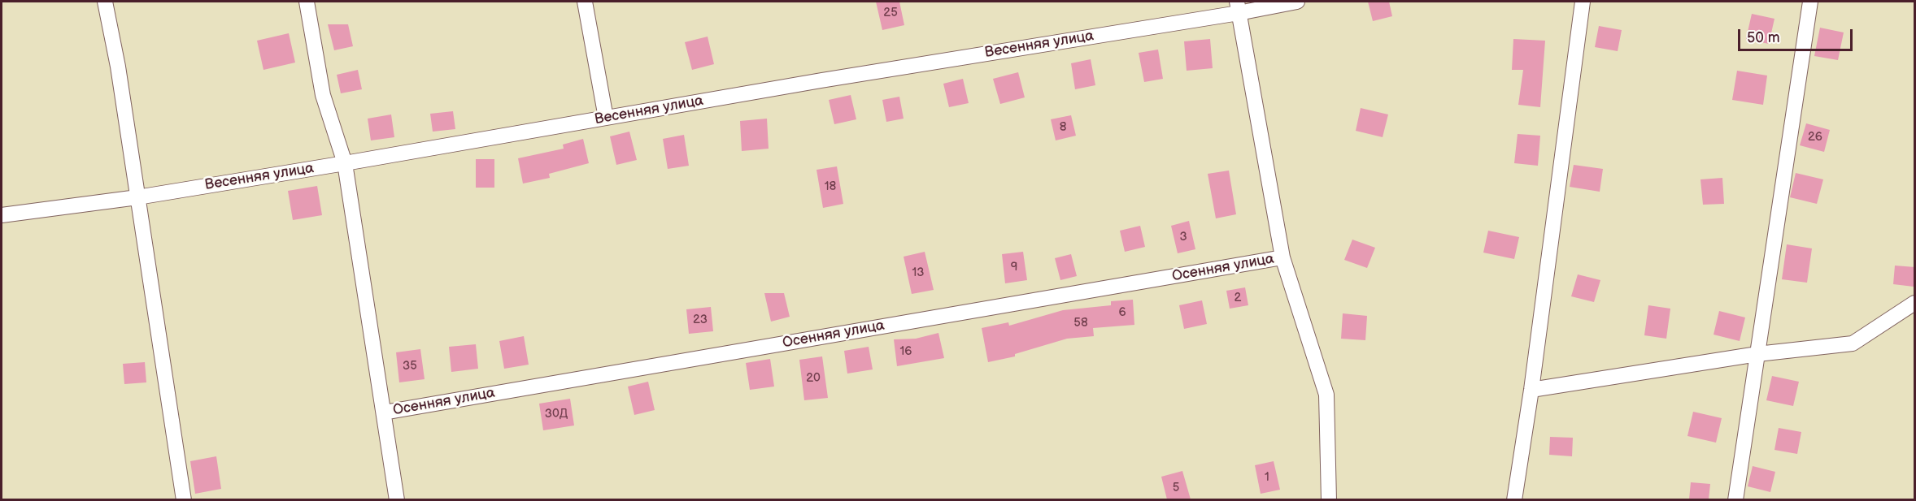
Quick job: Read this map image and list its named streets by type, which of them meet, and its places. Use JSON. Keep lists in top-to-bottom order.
{
  "streets": {
    "street": ["Весенняя улица", "Осенняя улица"]
  },
  "house_numbers": [
    "25",
    "8",
    "26",
    "18",
    "3",
    "9",
    "13",
    "2",
    "6",
    "23",
    "58",
    "16",
    "35",
    "20",
    "30Д",
    "1",
    "5"
  ],
  "scale_bar": "50 m"
}
